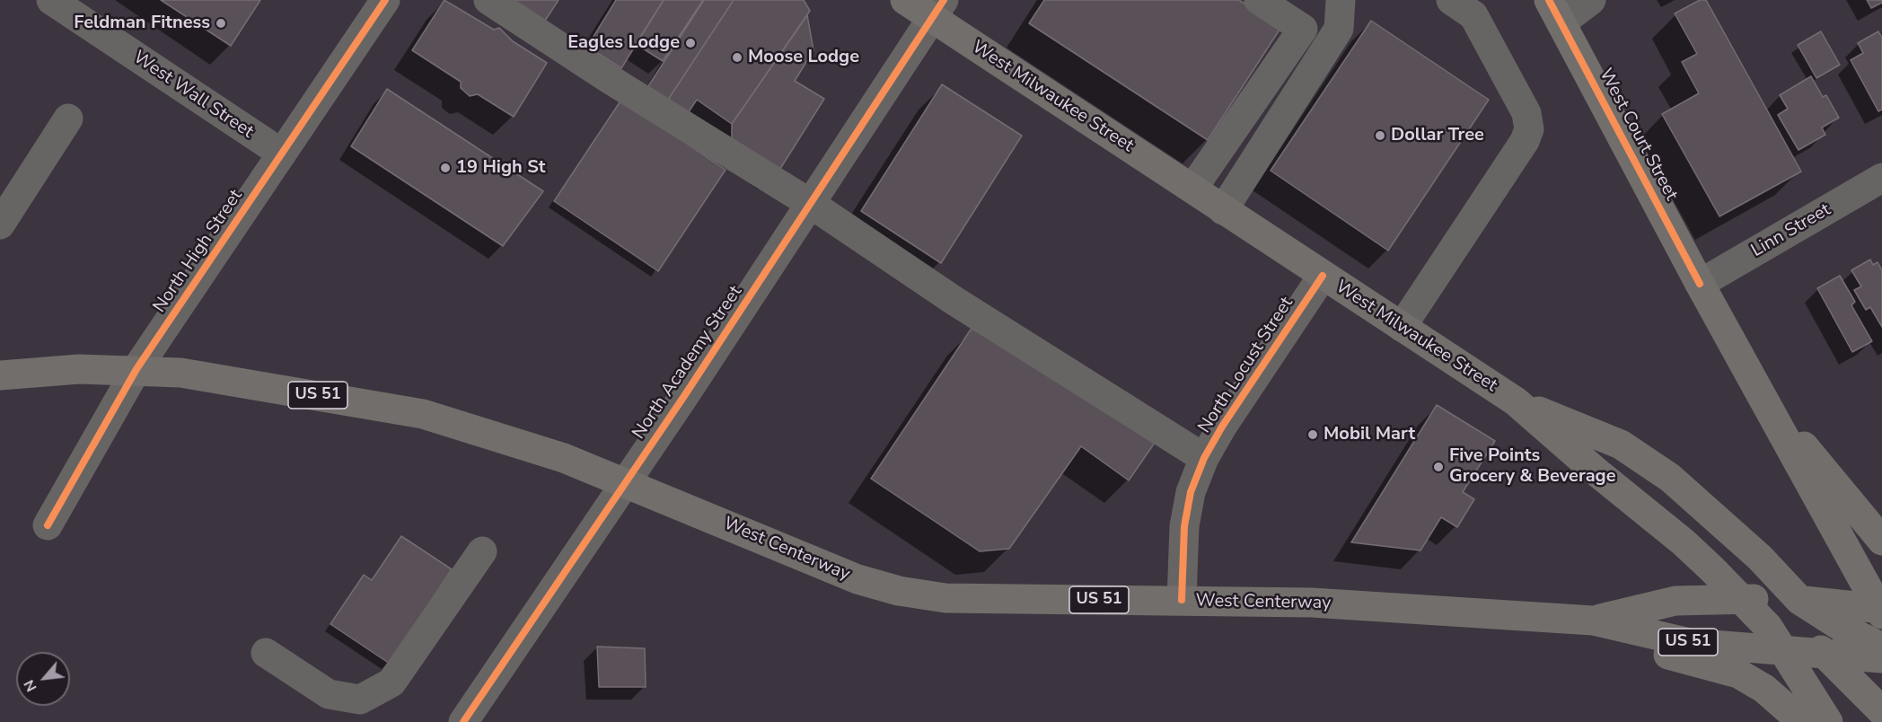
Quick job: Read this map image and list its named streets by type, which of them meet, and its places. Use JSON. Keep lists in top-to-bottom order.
{
  "streets": {
    "main road": [
      "West Milwaukee Street",
      "West Court Street",
      "US 51",
      "West Centerway"
    ],
    "street": [
      "West Wall Street",
      "Linn Street",
      "North High Street",
      "North Academy Street",
      "North Locust Street"
    ]
  },
  "crossings": [
    ["West Wall Street", "North High Street"],
    ["West Milwaukee Street", "North Academy Street"],
    ["West Milwaukee Street", "North Locust Street"],
    ["West Milwaukee Street", "West Centerway"],
    ["West Court Street", "Linn Street"],
    ["West Court Street", "US 51"],
    ["North High Street", "West Centerway"],
    ["North Academy Street", "West Centerway"],
    ["North Locust Street", "West Centerway"],
    ["US 51", "West Centerway"]
  ],
  "places": [
    "Feldman Fitness",
    "Eagles Lodge",
    "Moose Lodge",
    "Dollar Tree",
    "19 High St",
    "Mobil Mart",
    "Five Points Grocery & Beverage"
  ],
  "north": "bottom left"
}
